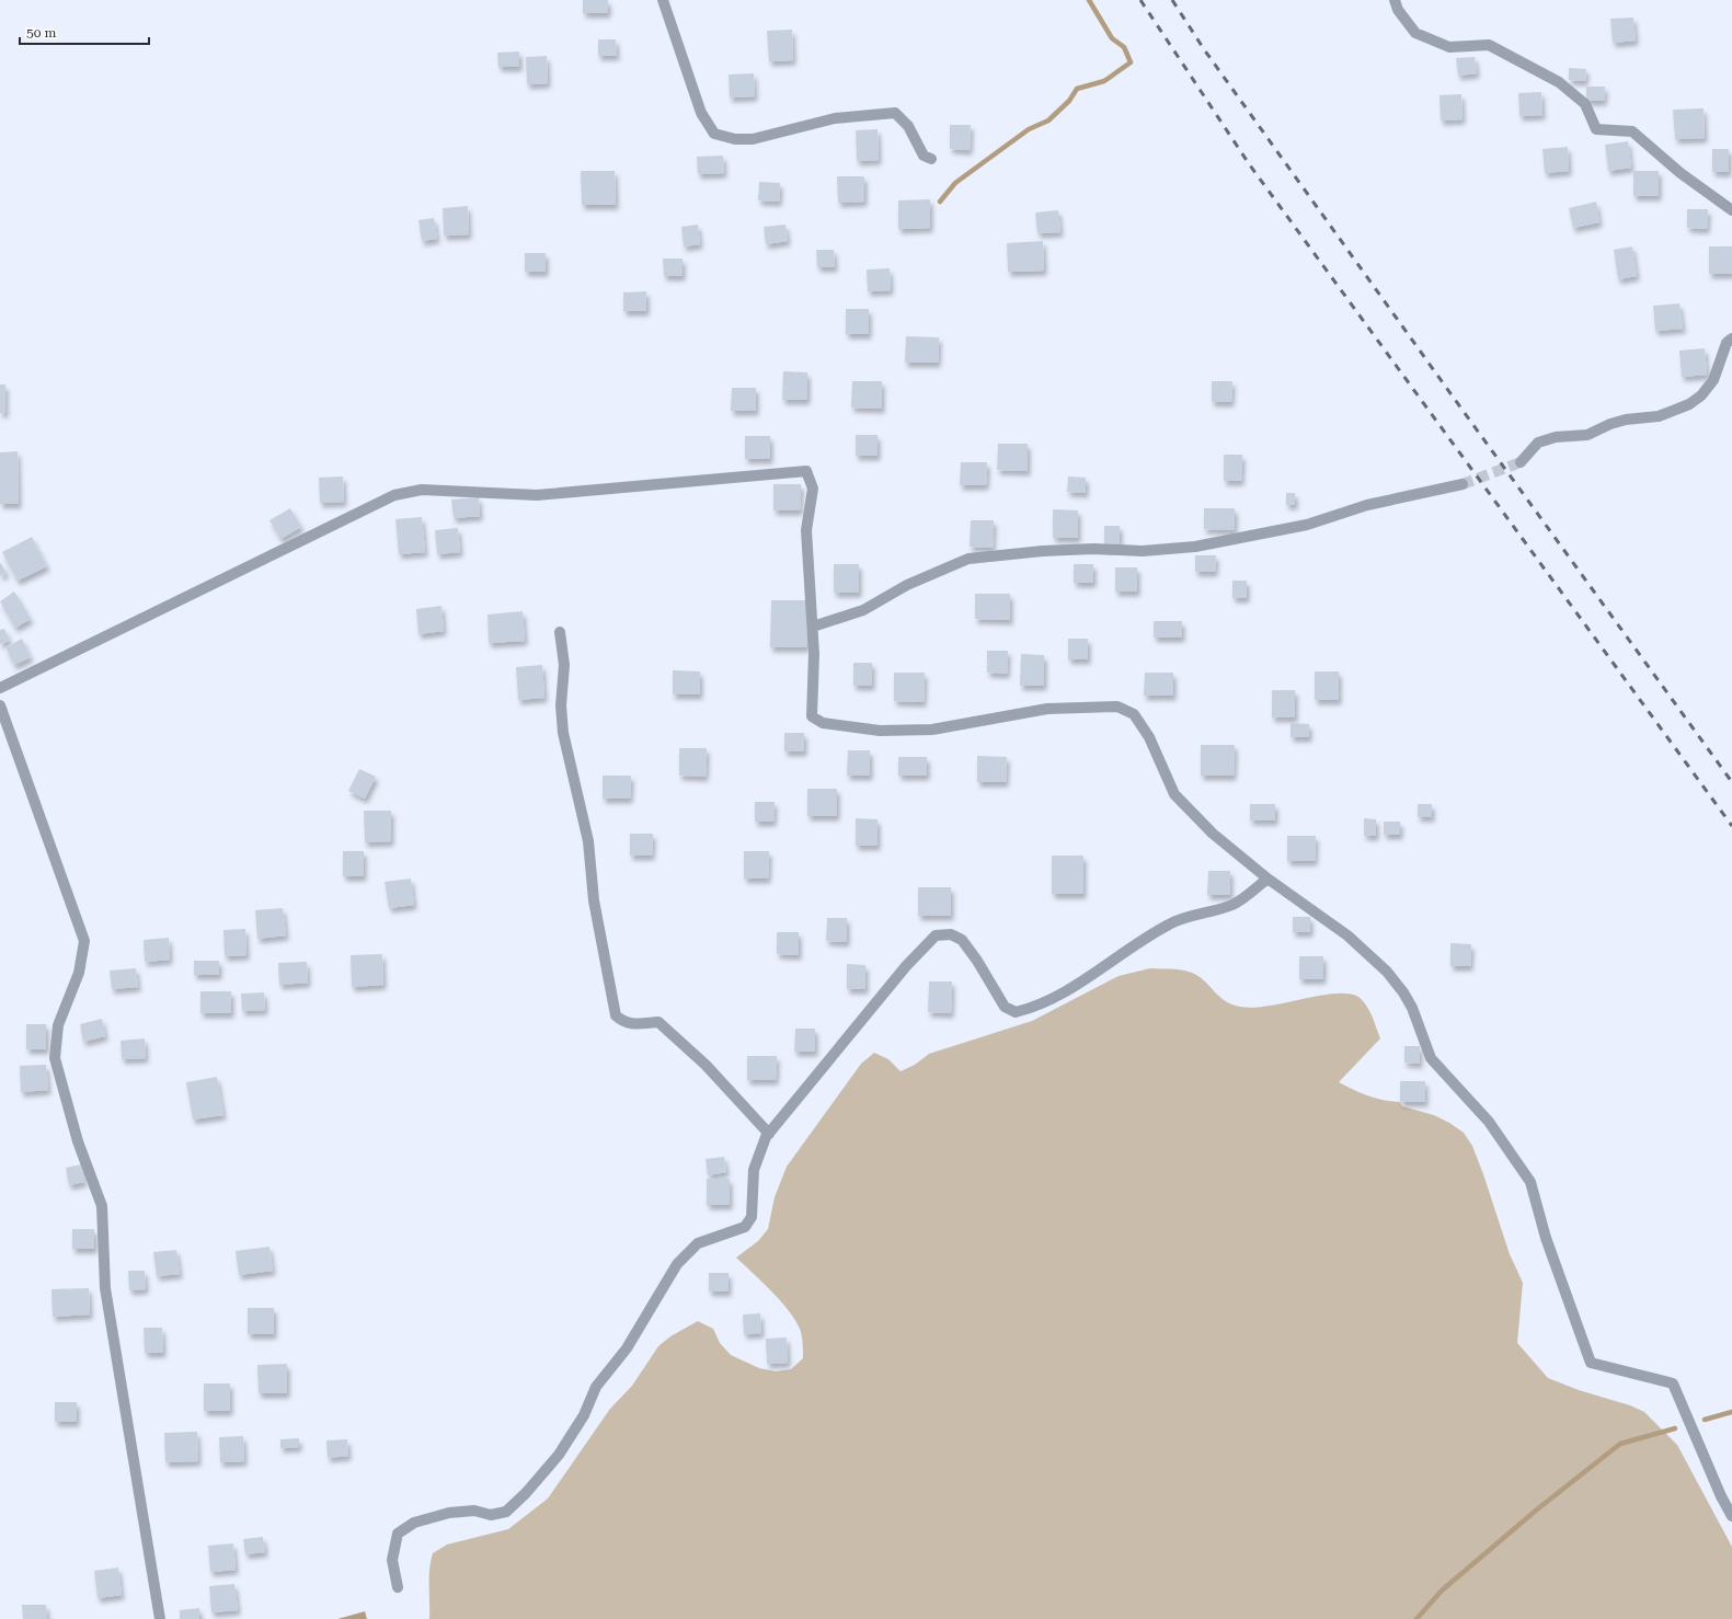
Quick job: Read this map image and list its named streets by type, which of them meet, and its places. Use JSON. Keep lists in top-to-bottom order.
{
  "scale_bar": "50 m"
}
